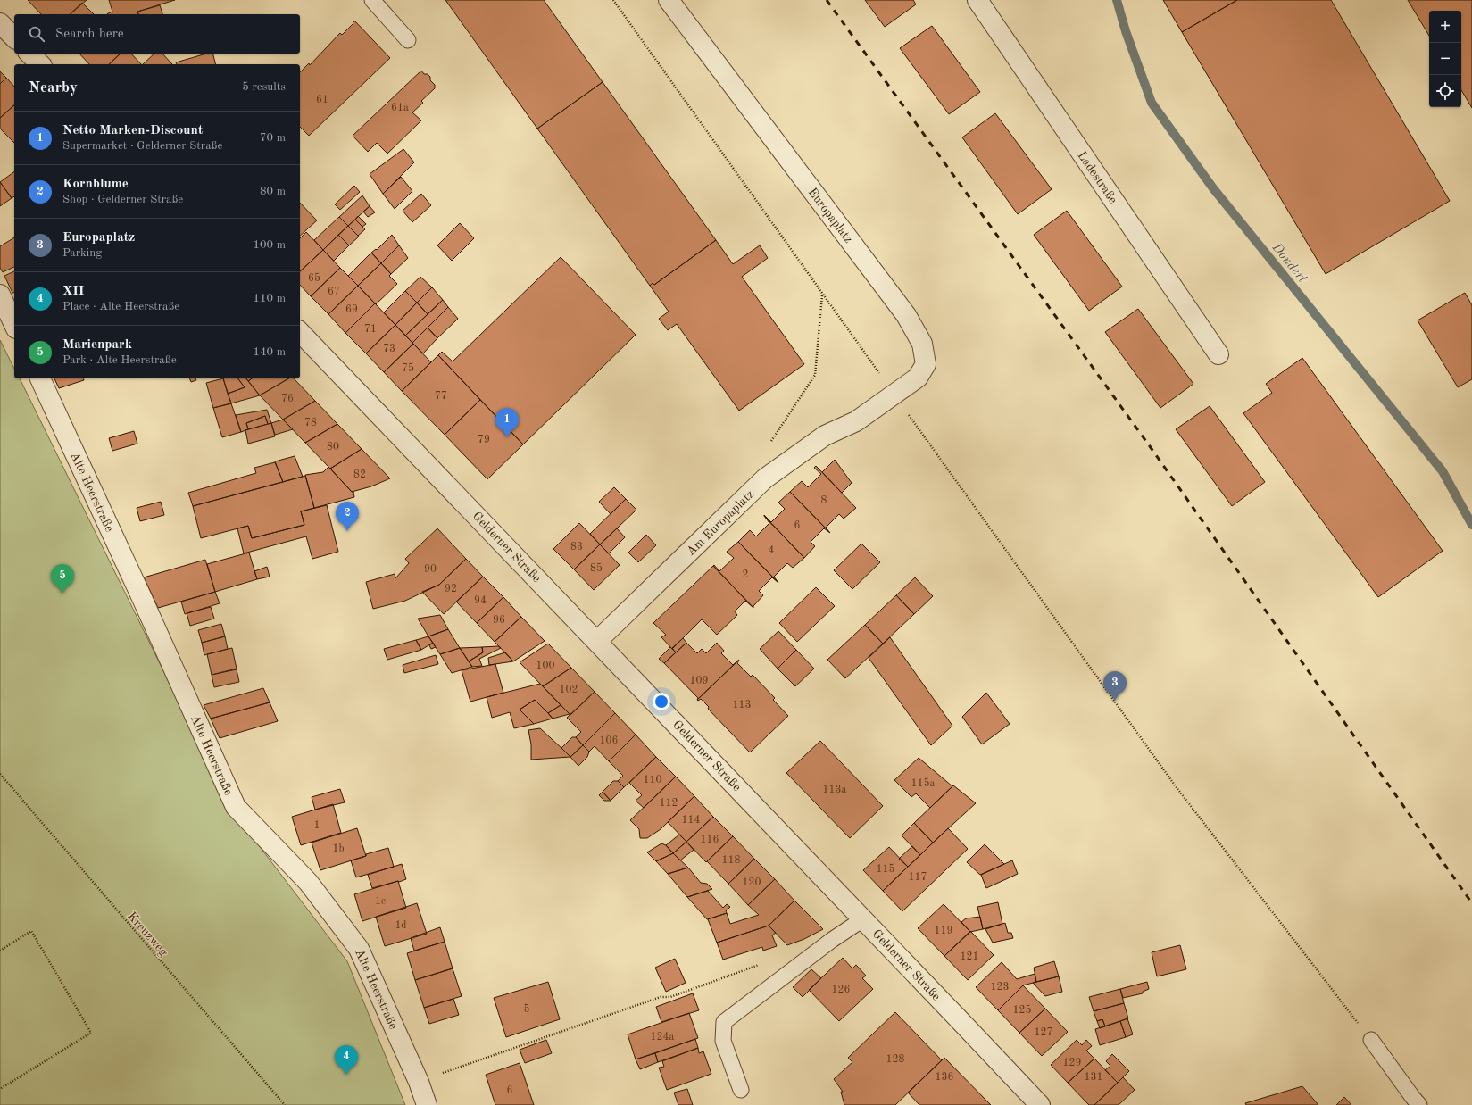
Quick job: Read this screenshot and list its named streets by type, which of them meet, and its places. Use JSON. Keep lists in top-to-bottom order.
{
  "streets": {
    "street": [
      "Ladestraße",
      "Europaplatz",
      "Alte Heerstraße",
      "Am Europaplatz",
      "Gelderner Straße"
    ],
    "path": ["Kreuzweg"]
  },
  "crossings": [
    ["Europaplatz", "Am Europaplatz"],
    ["Am Europaplatz", "Gelderner Straße"]
  ],
  "water": ["Dondert"],
  "house_numbers": [
    "61",
    "61a",
    "65",
    "67",
    "69",
    "71",
    "73",
    "75",
    "77",
    "76",
    "78",
    "79",
    "80",
    "82",
    "8",
    "6",
    "83",
    "4",
    "85",
    "90",
    "2",
    "92",
    "94",
    "96",
    "100",
    "109",
    "102",
    "113",
    "106",
    "110",
    "115a",
    "113a",
    "112",
    "114",
    "1",
    "116",
    "1b",
    "118",
    "115",
    "117",
    "120",
    "1c",
    "1d",
    "119",
    "121",
    "123",
    "126",
    "5",
    "125",
    "127",
    "124a",
    "128",
    "129",
    "136",
    "131",
    "6"
  ],
  "page": {
    "map_buttons": ["+", "−"],
    "search": "Search here",
    "heading": ["Nearby", "5 results"],
    "list": [
      {
        "mark": "1",
        "name": "Netto Marken-Discount",
        "note": "Supermarket · Gelderner Straße",
        "value": "70 m"
      },
      {
        "mark": "2",
        "name": "Kornblume",
        "note": "Shop · Gelderner Straße",
        "value": "80 m"
      },
      {
        "mark": "3",
        "name": "Europaplatz",
        "note": "Parking",
        "value": "100 m"
      },
      {
        "mark": "4",
        "name": "XII",
        "note": "Place · Alte Heerstraße",
        "value": "110 m"
      },
      {
        "mark": "5",
        "name": "Marienpark",
        "note": "Park · Alte Heerstraße",
        "value": "140 m"
      }
    ],
    "pins": [
      "1",
      "2",
      "5",
      "3",
      "4"
    ]
  }
}
